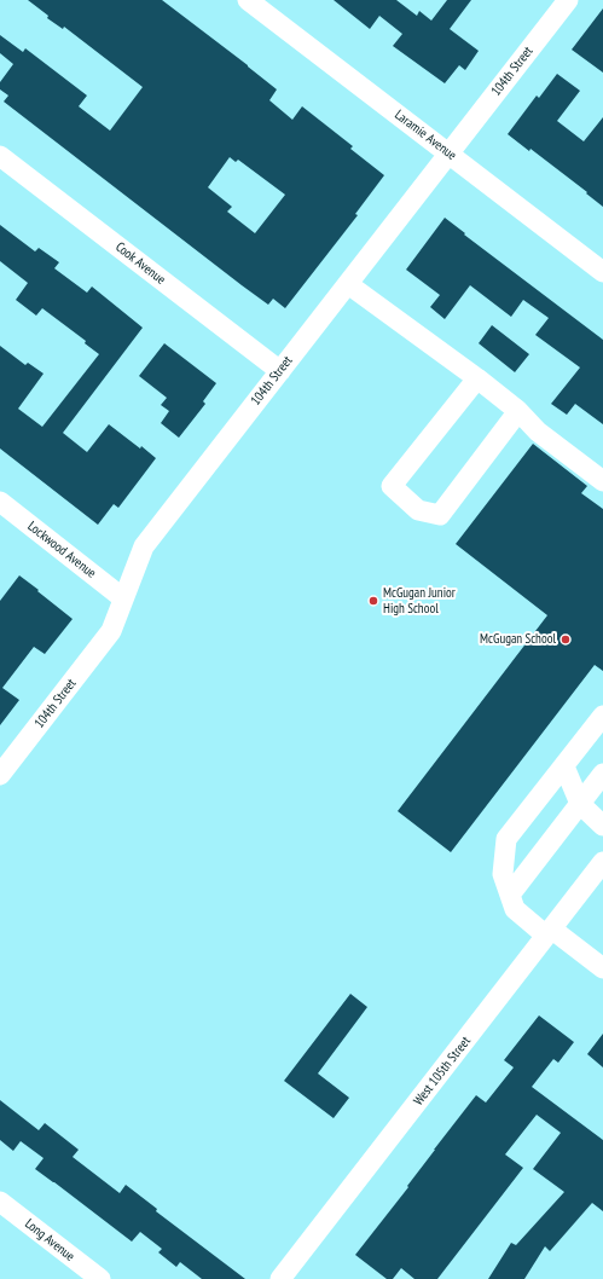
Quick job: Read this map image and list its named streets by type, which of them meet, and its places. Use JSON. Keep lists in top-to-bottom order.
{
  "streets": {
    "street": [
      "104th Street",
      "Laramie Avenue",
      "Cook Avenue",
      "Lockwood Avenue",
      "West 105th Street",
      "Long Avenue"
    ]
  },
  "crossings": [
    ["104th Street", "Laramie Avenue"],
    ["104th Street", "Cook Avenue"],
    ["104th Street", "Lockwood Avenue"]
  ],
  "places": ["McGugan Junior High School", "McGugan School"]
}
